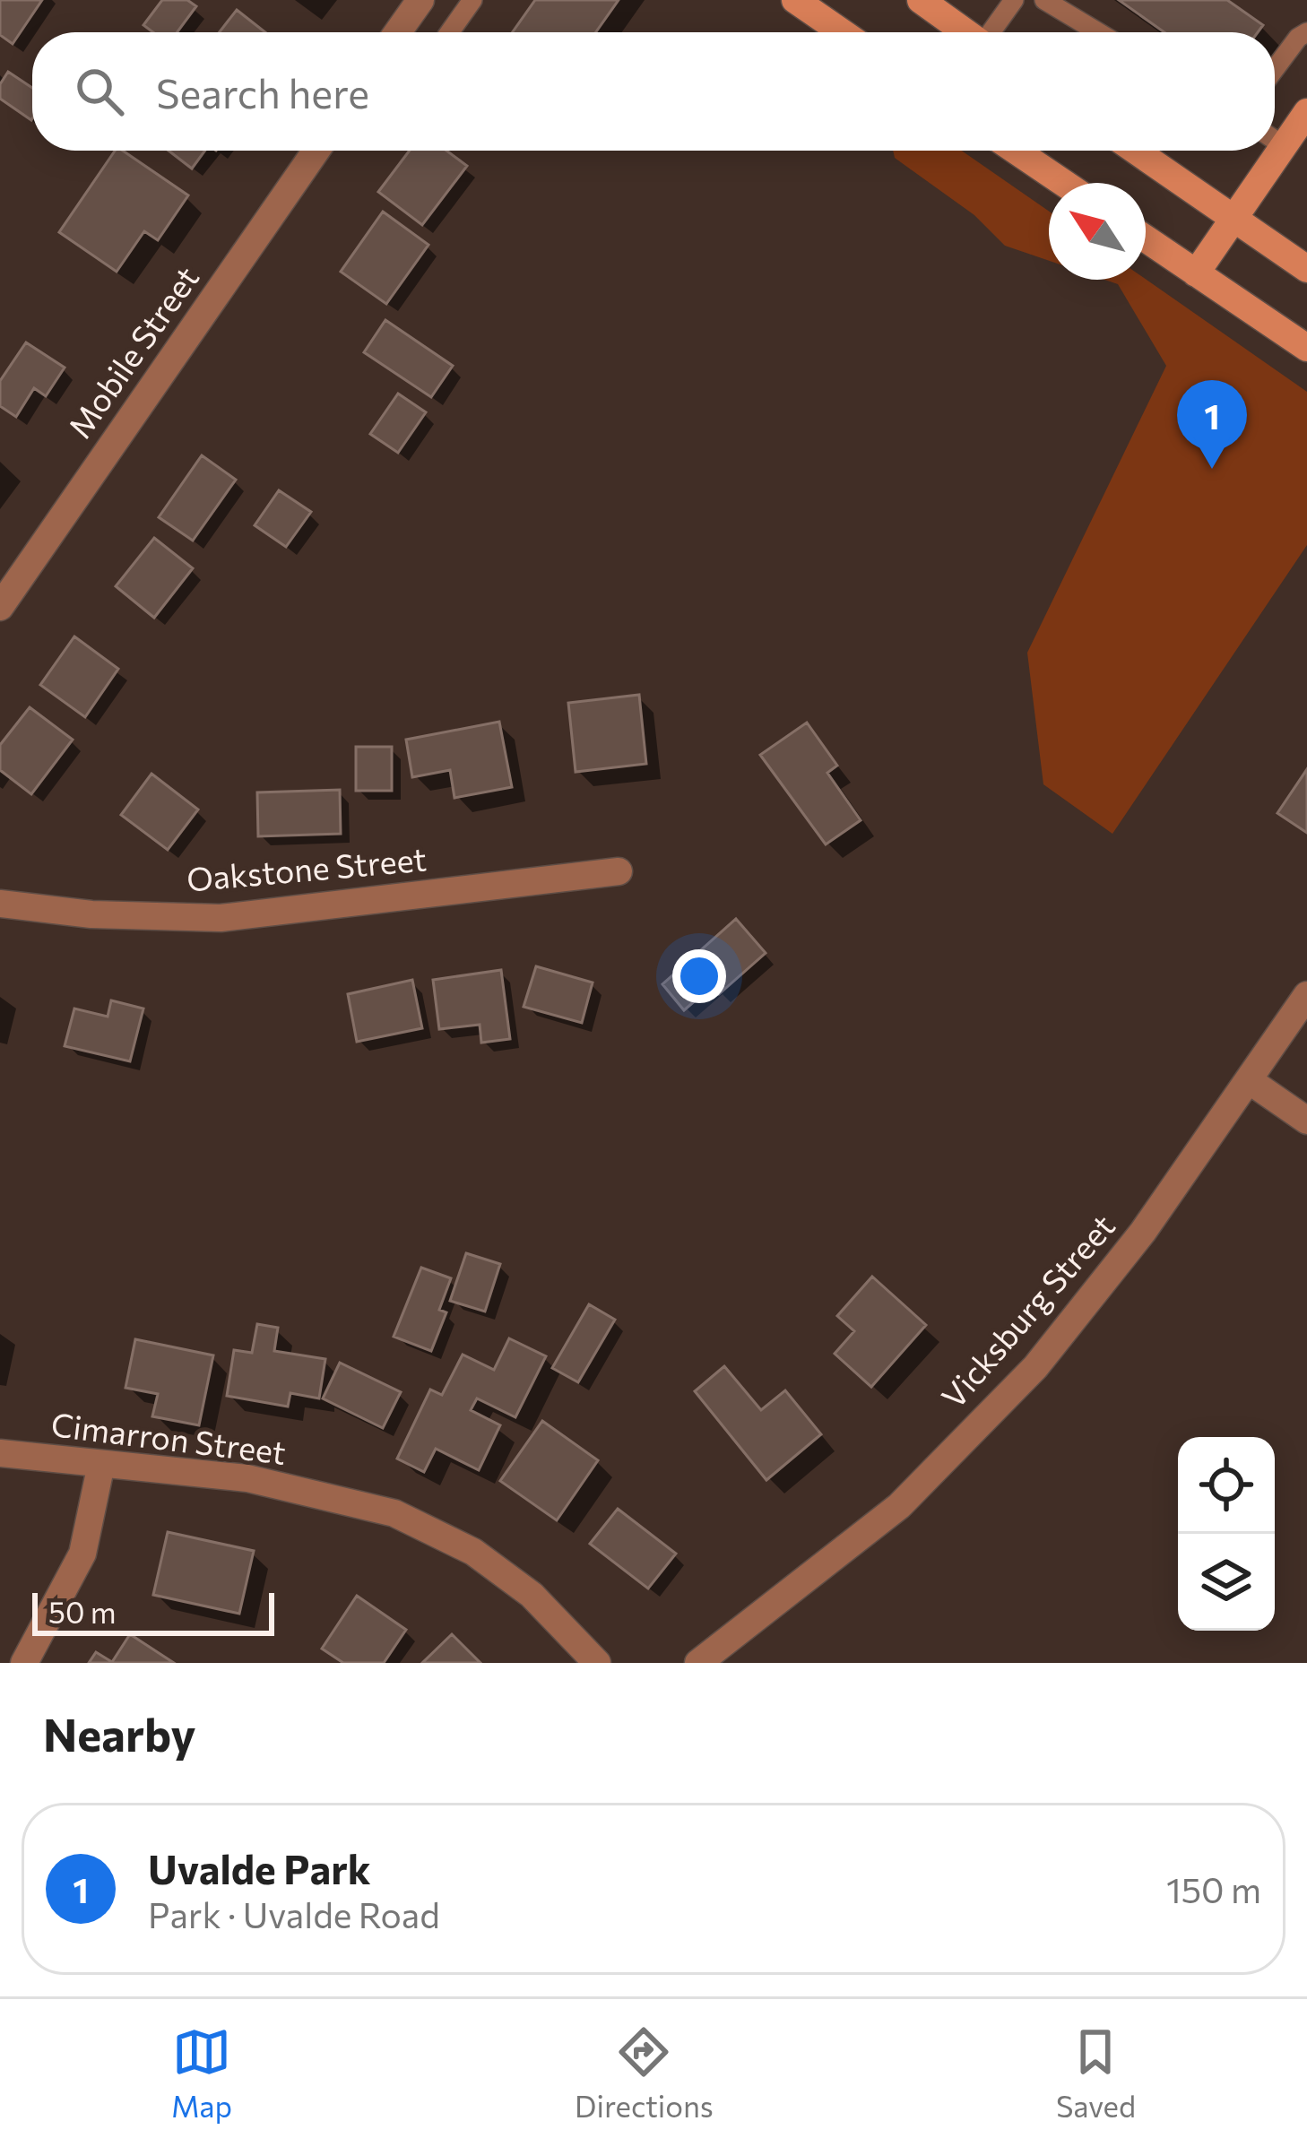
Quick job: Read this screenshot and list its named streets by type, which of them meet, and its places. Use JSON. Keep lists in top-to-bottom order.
{
  "streets": {
    "street": [
      "Mobile Street",
      "Oakstone Street",
      "Vicksburg Street",
      "Cimarron Street"
    ]
  },
  "scale_bar": "50 m",
  "north": "top left",
  "page": {
    "search": "Search here",
    "pins": "1",
    "scale": "50 m",
    "heading": "Nearby",
    "list": [
      {
        "mark": "1",
        "name": "Uvalde Park",
        "note": "Park · Uvalde Road",
        "value": "150 m"
      }
    ],
    "nav": ["Map", "Directions", "Saved"]
  }
}
